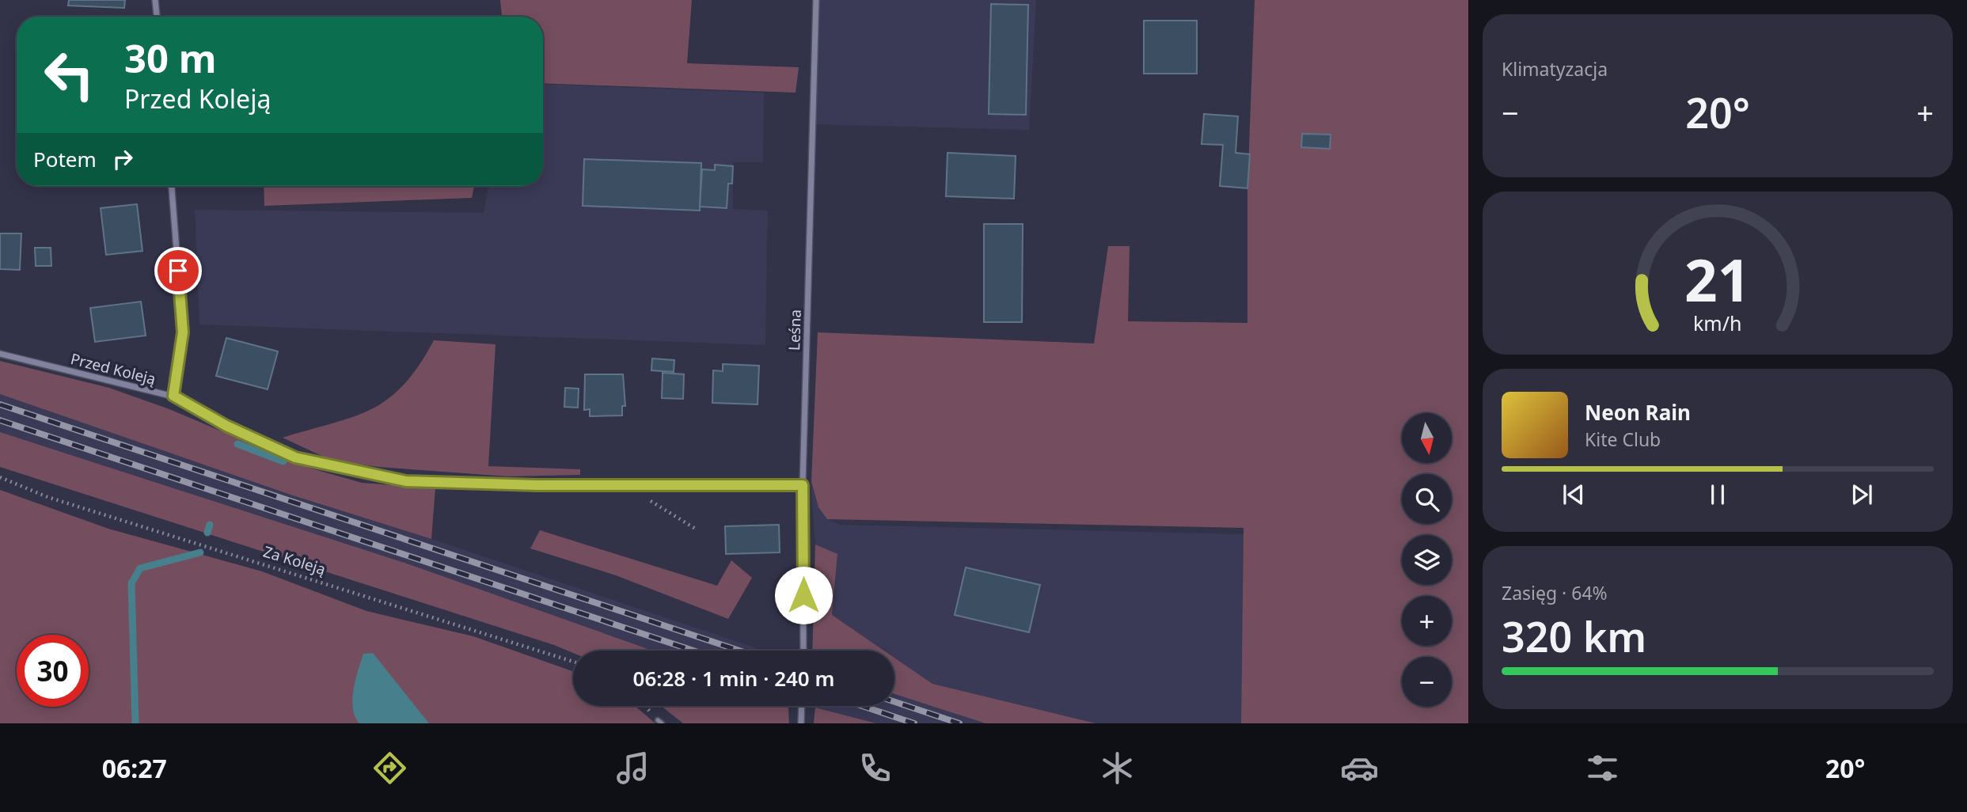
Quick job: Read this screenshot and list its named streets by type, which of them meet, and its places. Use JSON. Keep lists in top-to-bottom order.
{
  "streets": {
    "street": ["Leśna", "Przed Koleją"],
    "path": ["Za Koleją"]
  },
  "crossings": [
    ["Leśna", "Przed Koleją"]
  ],
  "north": "bottom",
  "page": {
    "tile": [
      "Klimatyzacja",
      ["Zasięg · 64%", "320 km"]
    ],
    "turn": ["30 m", "Przed Koleją"],
    "heat": ["−", "20°", "+"],
    "then": "Potem",
    "song": ["Neon Rain", "Kite Club"],
    "map_buttons": ["+", "−"],
    "limit": "30",
    "trip": "06:28 · 1 min · 240 m",
    "tabs": ["06:27", "20°"],
    "gauge": ["21", "km/h"]
  }
}
